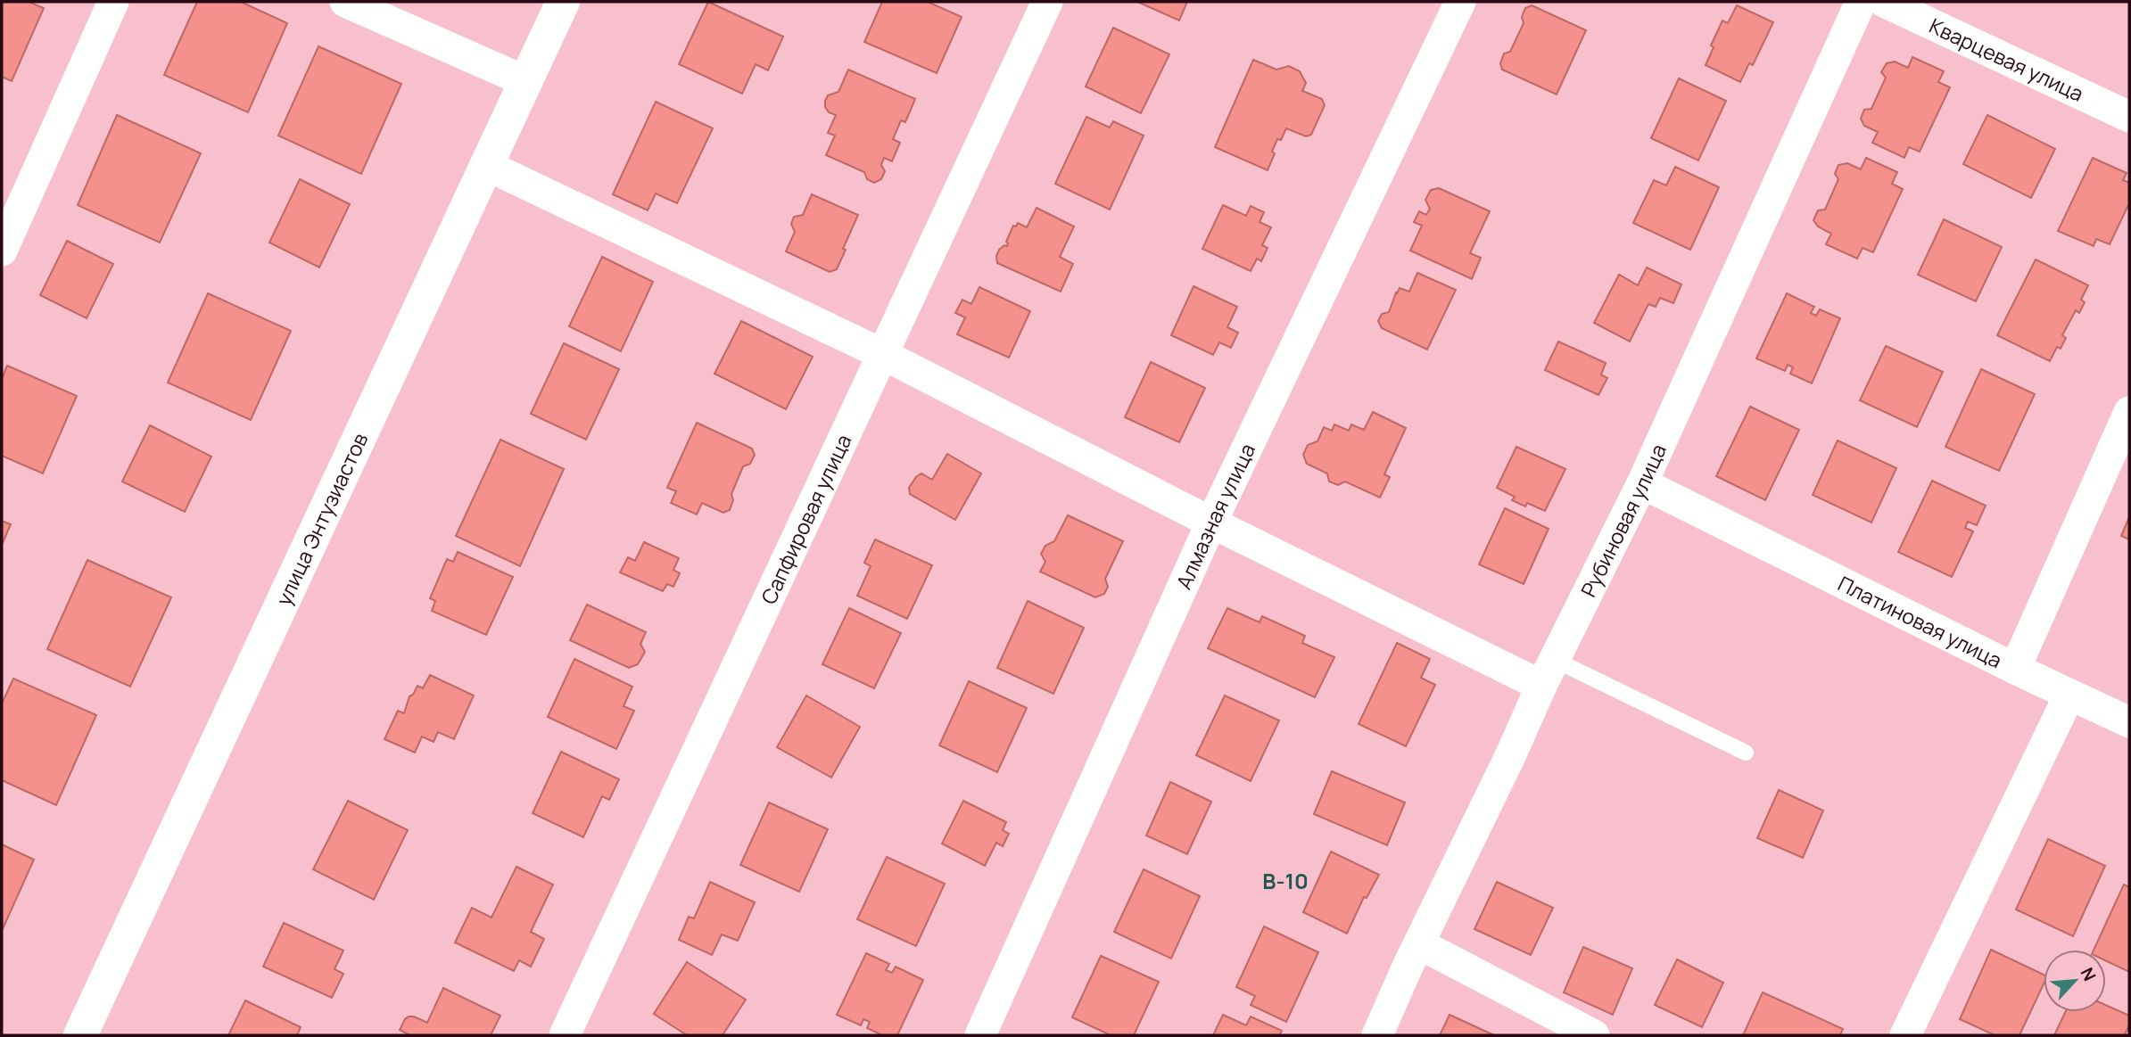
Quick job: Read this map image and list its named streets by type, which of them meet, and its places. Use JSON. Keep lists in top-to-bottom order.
{
  "streets": {
    "street": [
      "Кварцевая улица",
      "Алмазная улица",
      "улица Энтузиастов",
      "Сапфировая улица",
      "Рубиновая улица",
      "Платиновая улица"
    ]
  },
  "crossings": [
    ["Рубиновая улица", "Платиновая улица"]
  ],
  "districts": ["В-10"],
  "north": "top right"
}
